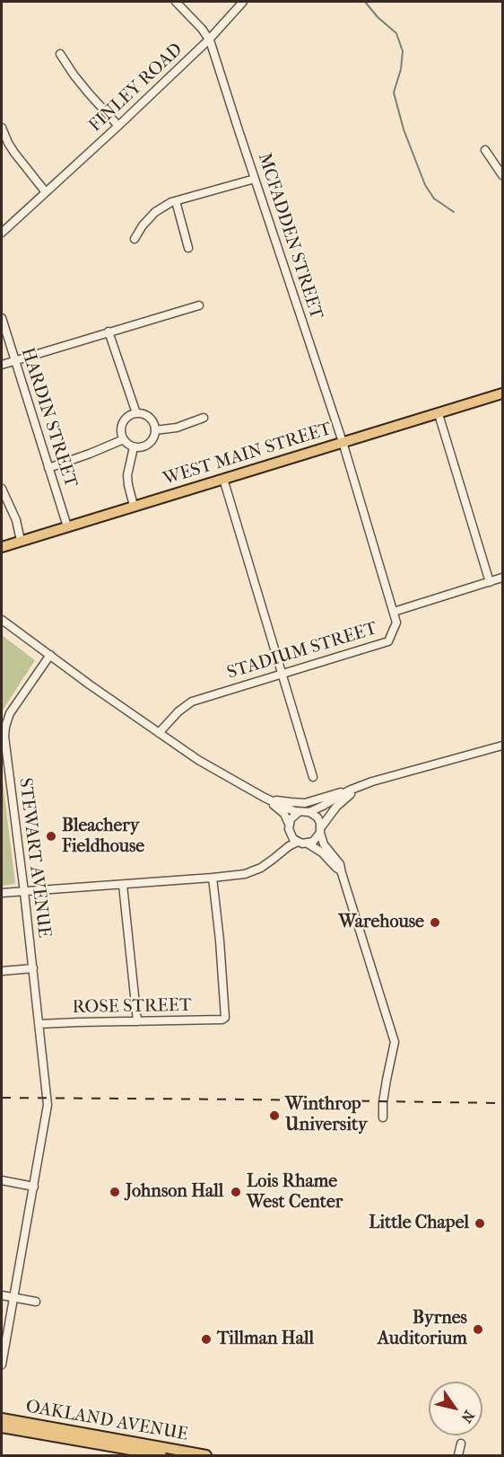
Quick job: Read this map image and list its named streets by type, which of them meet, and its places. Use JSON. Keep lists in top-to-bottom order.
{
  "streets": {
    "main road": ["WEST MAIN STREET", "OAKLAND AVENUE"],
    "street": [
      "FINLEY ROAD",
      "MCFADDEN STREET",
      "HARDIN STREET",
      "STADIUM STREET",
      "STEWART AVENUE",
      "ROSE STREET"
    ]
  },
  "crossings": [
    ["FINLEY ROAD", "MCFADDEN STREET"],
    ["MCFADDEN STREET", "WEST MAIN STREET"],
    ["MCFADDEN STREET", "STADIUM STREET"],
    ["HARDIN STREET", "WEST MAIN STREET"],
    ["STEWART AVENUE", "ROSE STREET"]
  ],
  "places": [
    "Bleachery Fieldhouse",
    "Warehouse",
    "Winthrop University",
    "Johnson Hall",
    "Lois Rhame West Center",
    "Little Chapel",
    "Byrnes Auditorium",
    "Tillman Hall"
  ],
  "north": "bottom right"
}
